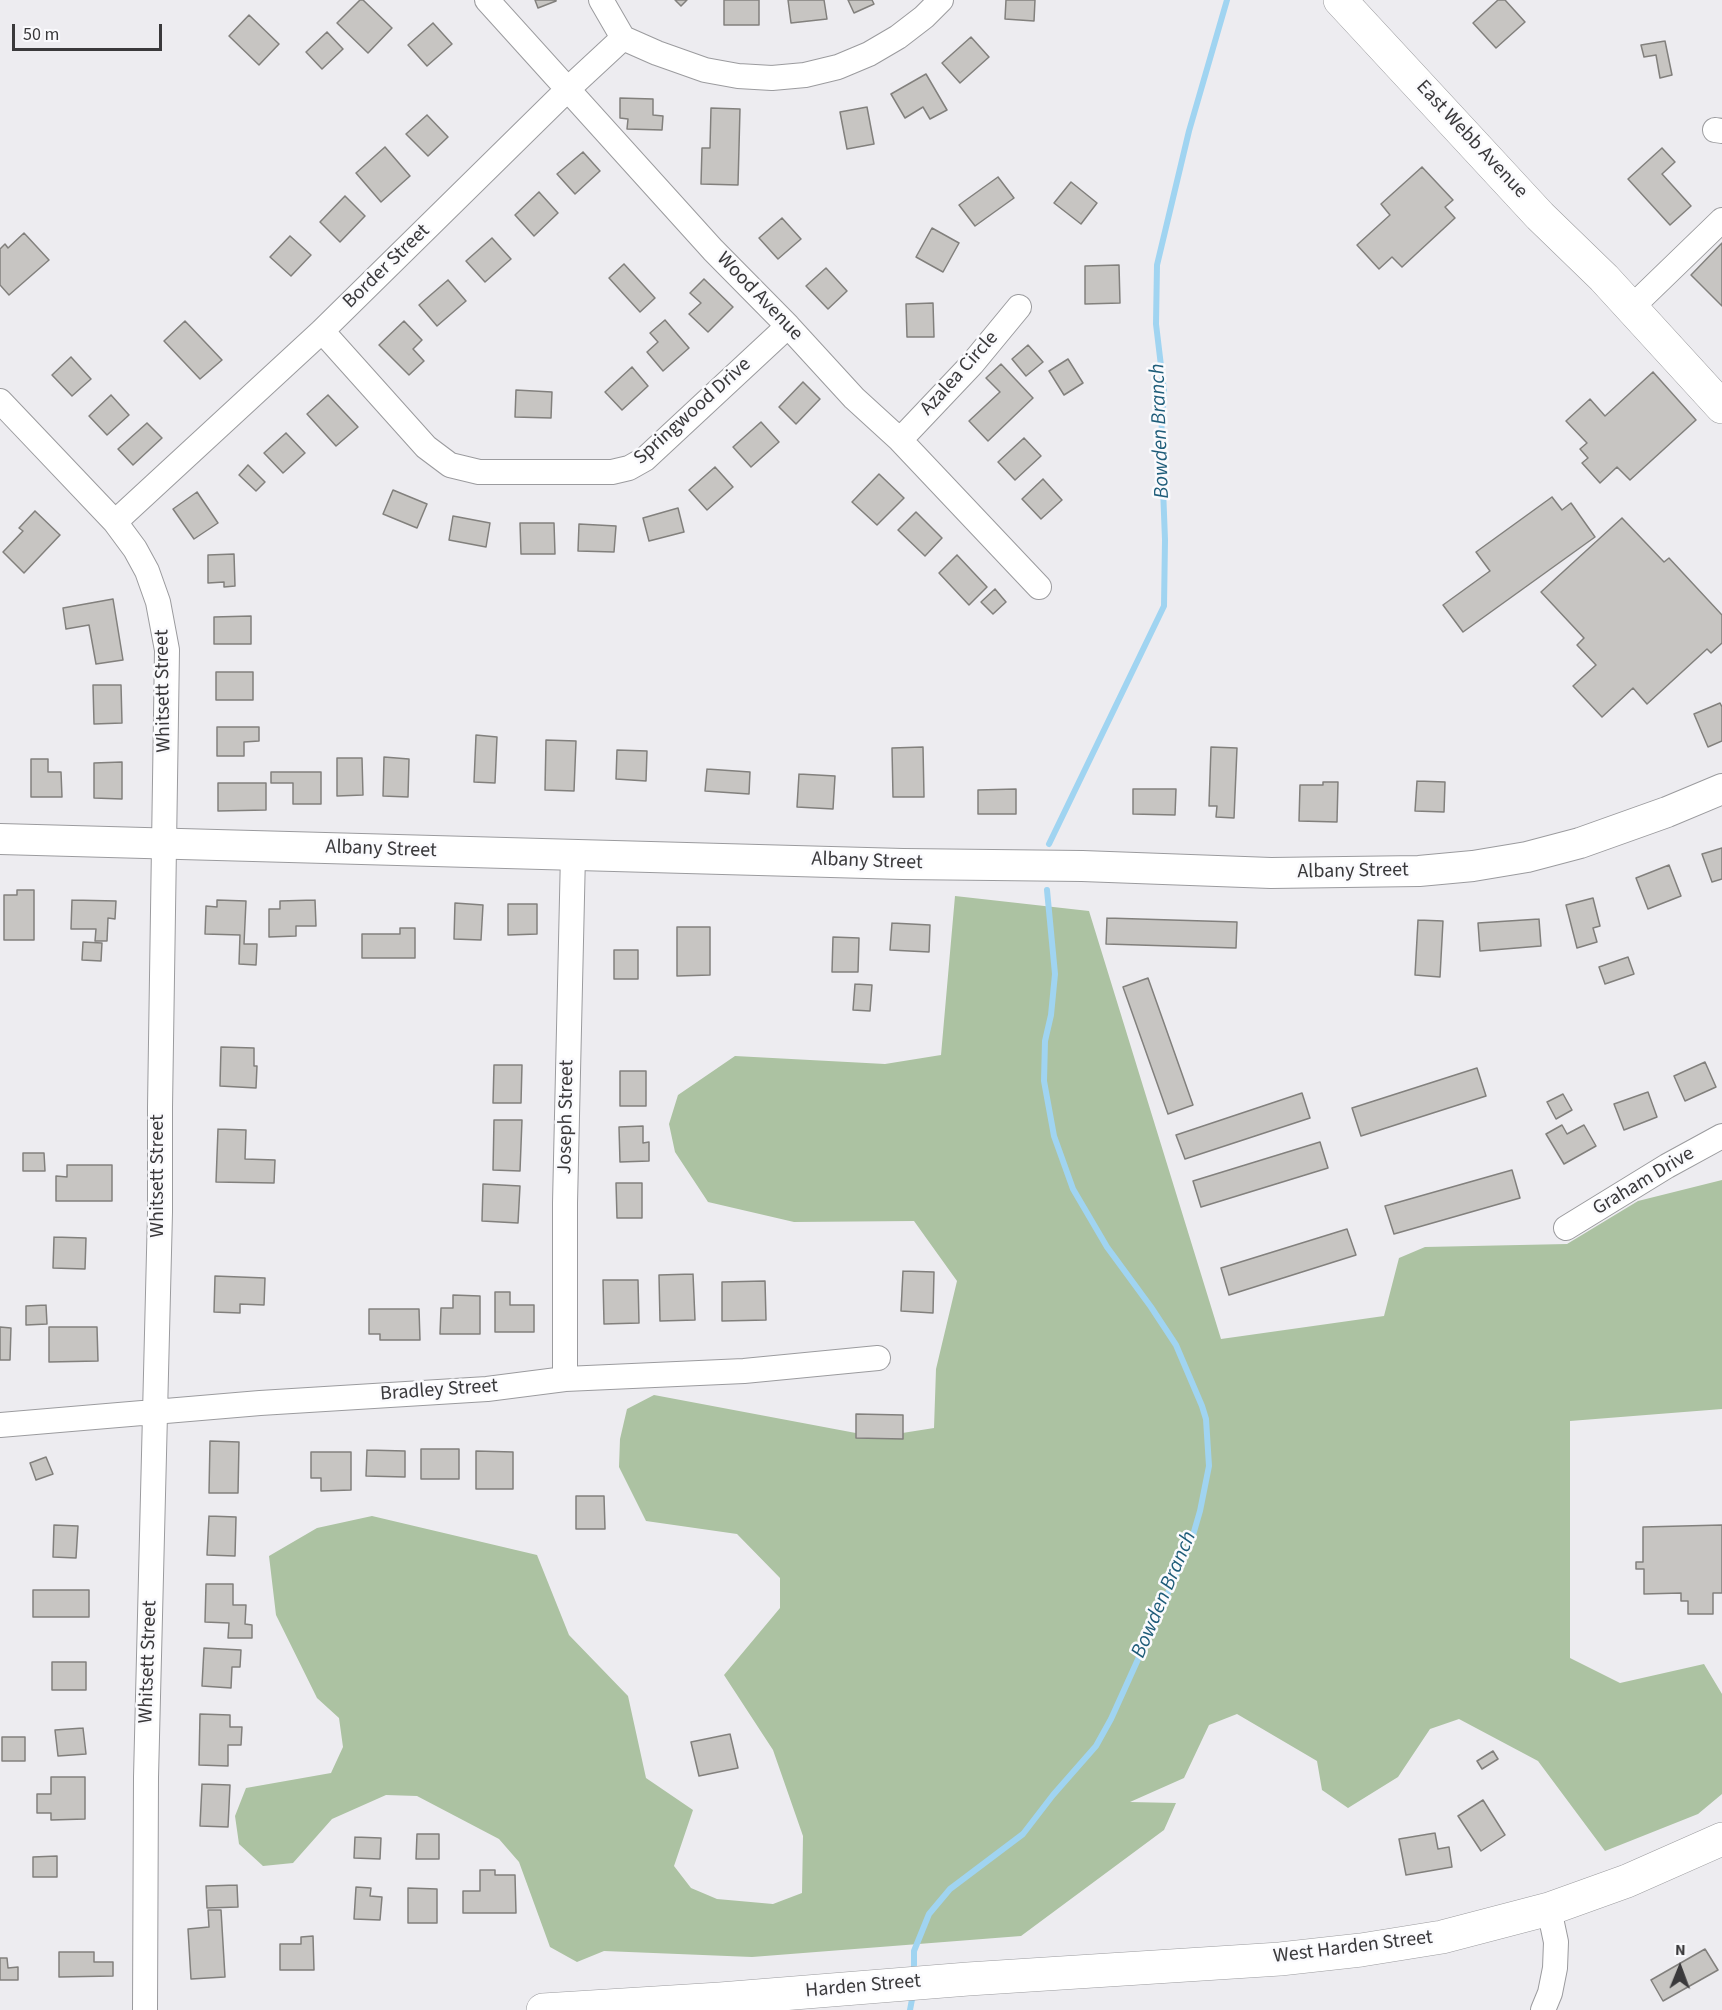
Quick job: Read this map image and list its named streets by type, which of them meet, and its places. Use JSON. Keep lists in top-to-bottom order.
{
  "streets": {
    "main road": ["East Webb Avenue", "West Harden Street", "Harden Street"],
    "street": [
      "Border Street",
      "Wood Avenue",
      "Azalea Circle",
      "Springwood Drive",
      "Whitsett Street",
      "Albany Street",
      "Joseph Street",
      "Graham Drive",
      "Bradley Street"
    ]
  },
  "crossings": [
    ["Border Street", "Wood Avenue"],
    ["Border Street", "Springwood Drive"],
    ["Border Street", "Whitsett Street"],
    ["Wood Avenue", "Azalea Circle"],
    ["Wood Avenue", "Springwood Drive"],
    ["Whitsett Street", "Albany Street"],
    ["Whitsett Street", "Bradley Street"],
    ["Albany Street", "Joseph Street"],
    ["Joseph Street", "Bradley Street"],
    ["West Harden Street", "Harden Street"]
  ],
  "water": ["Bowden Branch"],
  "scale_bar": "50 m",
  "north": "top"
}
